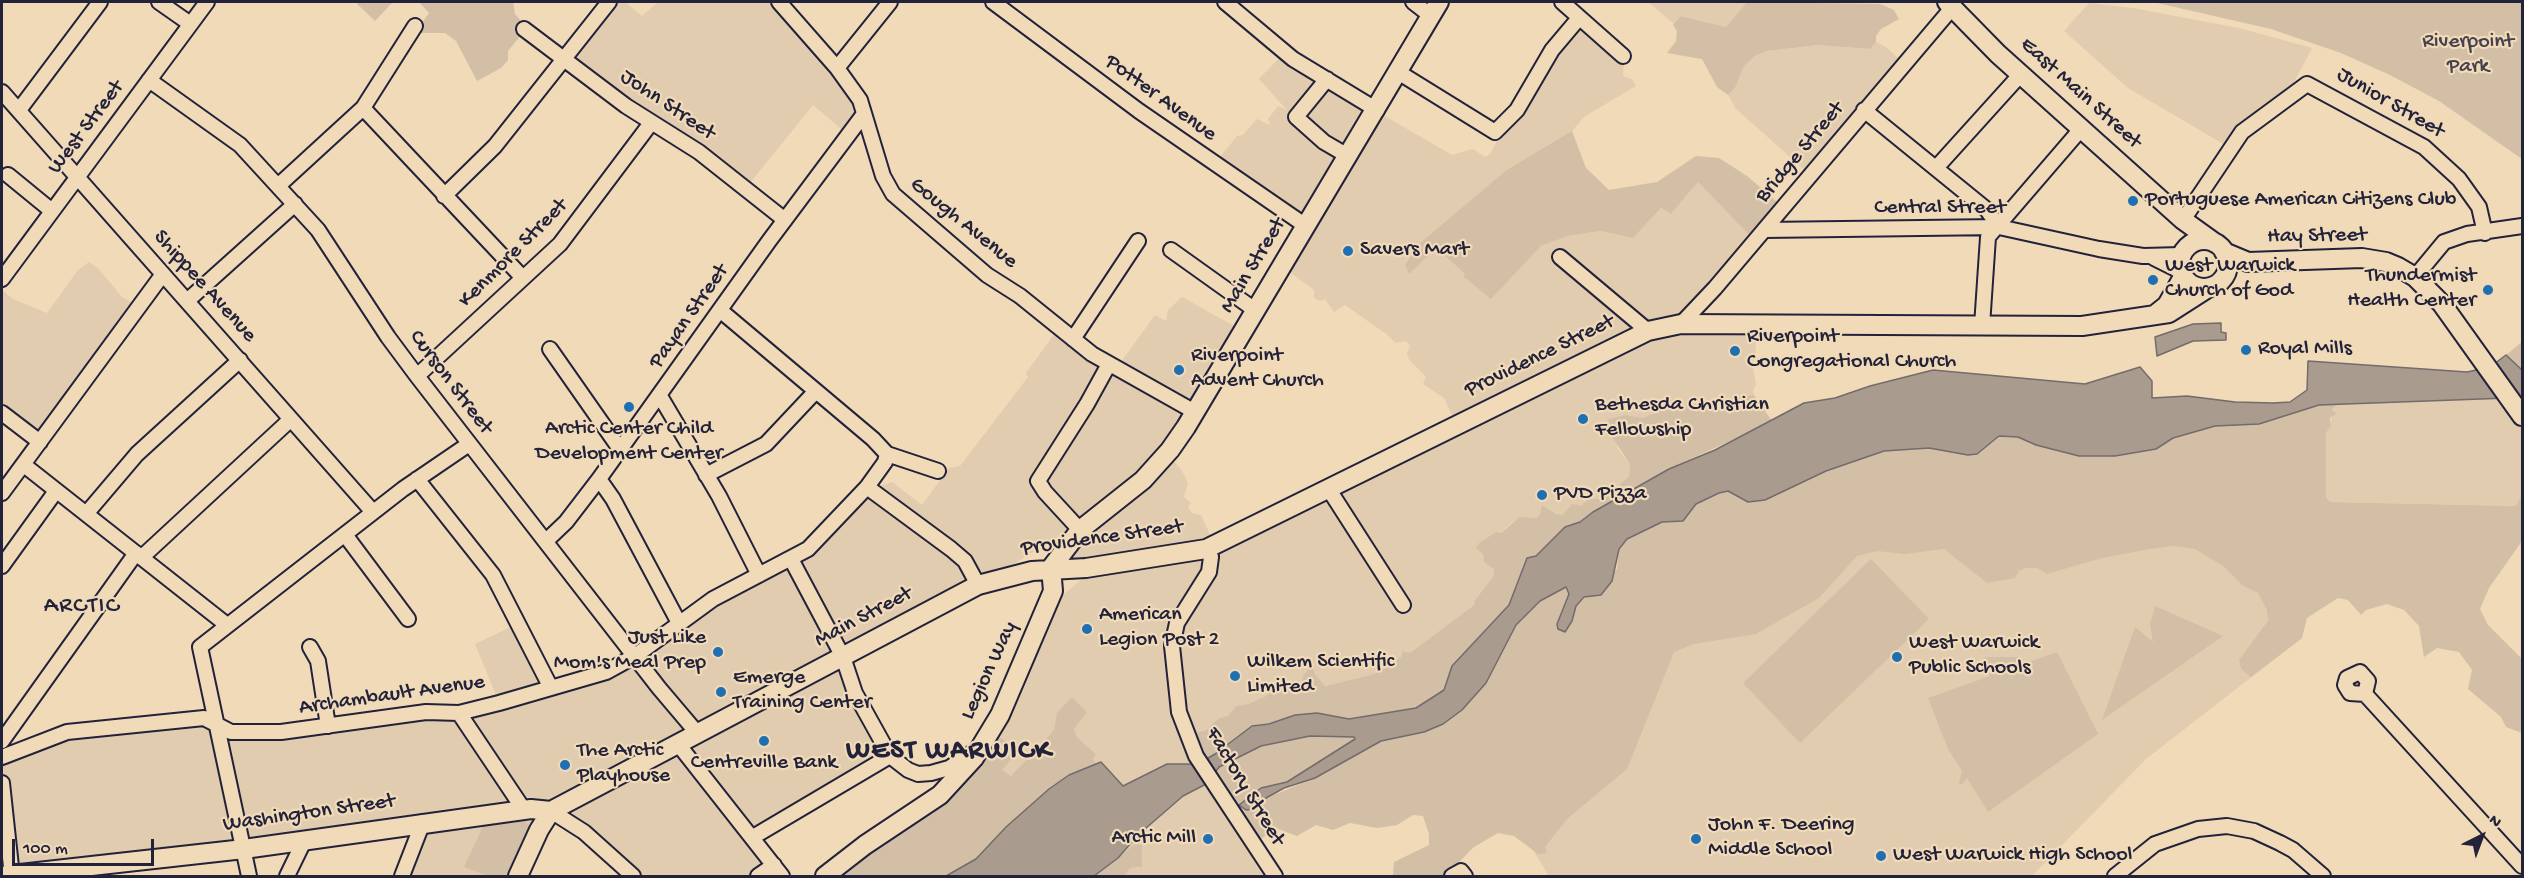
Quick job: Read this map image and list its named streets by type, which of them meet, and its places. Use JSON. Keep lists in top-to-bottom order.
{
  "streets": {
    "main road": [
      "East Main Street",
      "Hay Street",
      "Main Street",
      "Providence Street",
      "Legion Way",
      "Washington Street"
    ],
    "street": [
      "Potter Avenue",
      "Junior Street",
      "John Street",
      "West Street",
      "Bridge Street",
      "Central Street",
      "Gough Avenue",
      "Kenmore Street",
      "Shippee Avenue",
      "Payan Street",
      "Curson Street",
      "Archambault Avenue",
      "Factory Street"
    ]
  },
  "crossings": [
    ["East Main Street", "Junior Street"],
    ["East Main Street", "Bridge Street"],
    ["East Main Street", "Central Street"],
    ["East Main Street", "Hay Street"],
    ["East Main Street", "Providence Street"],
    ["Potter Avenue", "Main Street"],
    ["John Street", "Kenmore Street"],
    ["John Street", "Payan Street"],
    ["West Street", "Shippee Avenue"],
    ["West Street", "Curson Street"],
    ["Bridge Street", "Central Street"],
    ["Bridge Street", "Providence Street"],
    ["Central Street", "Hay Street"],
    ["Central Street", "Providence Street"],
    ["Gough Avenue", "Main Street"],
    ["Gough Avenue", "Payan Street"],
    ["Hay Street", "Providence Street"],
    ["Kenmore Street", "Curson Street"],
    ["Main Street", "Providence Street"],
    ["Main Street", "Curson Street"],
    ["Main Street", "Washington Street"],
    ["Payan Street", "Curson Street"],
    ["Providence Street", "Legion Way"],
    ["Providence Street", "Factory Street"],
    ["Curson Street", "Archambault Avenue"]
  ],
  "districts": ["ARCTIC", "WEST WARWICK"],
  "parks": ["Riverpoint Park"],
  "places": [
    "Portuguese American Citizens Club",
    "Savers Mart",
    "West Warwick Church of God",
    "Thundermist Health Center",
    "Royal Mills",
    "Riverpoint Congregational Church",
    "Riverpoint Advent Church",
    "Arctic Center Child Development Center",
    "Bethesda Christian Fellowship",
    "PVD Pizza",
    "American Legion Post 2",
    "Just Like Mom's Meal Prep",
    "West Warwick Public Schools",
    "Wilkem Scientific Limited",
    "Emerge Training Center",
    "Centreville Bank",
    "The Arctic Playhouse",
    "Arctic Mill",
    "John F. Deering Middle School",
    "West Warwick High School"
  ],
  "scale_bar": "100 m",
  "north": "top right"
}
